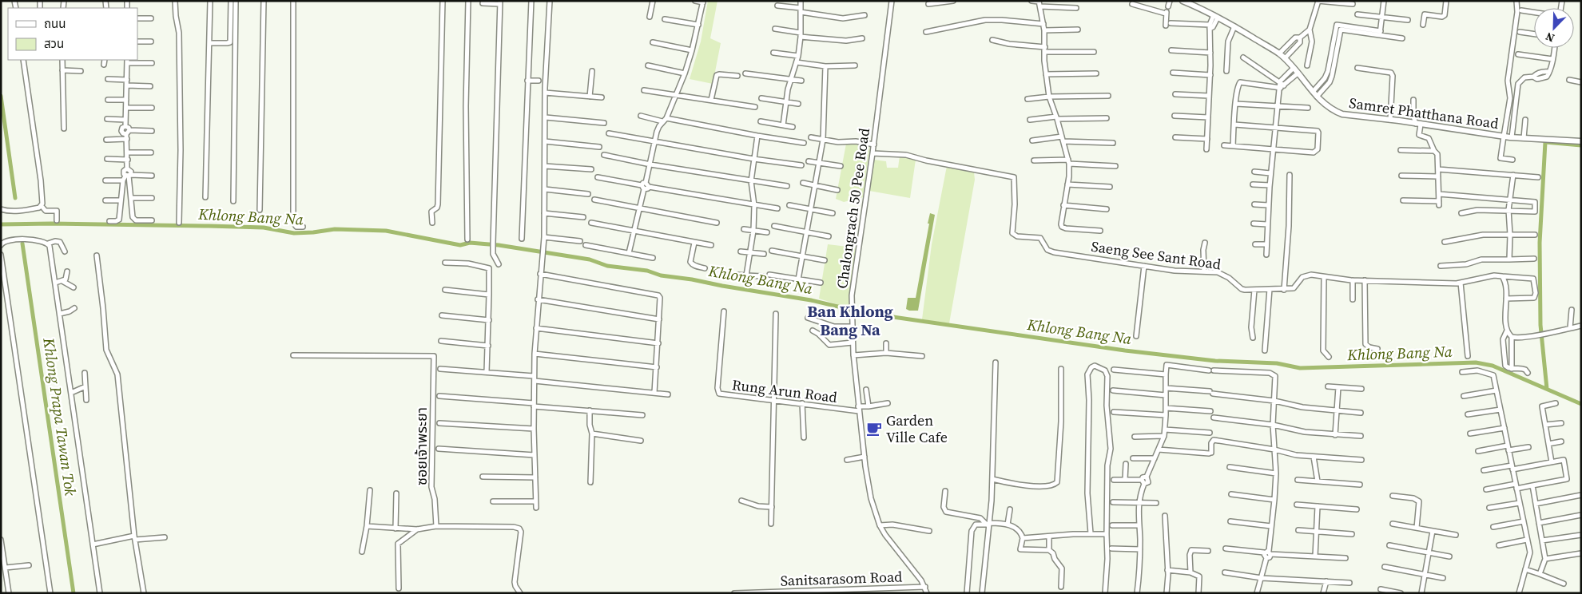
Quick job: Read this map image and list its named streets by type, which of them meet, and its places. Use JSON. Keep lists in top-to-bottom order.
{
  "streets": {
    "street": [
      "Samret Phatthana Road",
      "Chalongrach 50 Pee Road",
      "Saeng See Sant Road",
      "Rung Arun Road",
      "ซอยเจ้าพระยา",
      "Sanitsarasom Road"
    ]
  },
  "crossings": [
    ["Chalongrach 50 Pee Road", "Saeng See Sant Road"],
    ["Chalongrach 50 Pee Road", "Rung Arun Road"],
    ["Chalongrach 50 Pee Road", "Sanitsarasom Road"]
  ],
  "districts": ["Ban Khlong Bang Na"],
  "water": ["Khlong Bang Na", "Khlong Prapa Tawan Tok"],
  "places": {
    "cafe": ["Garden Ville Cafe"]
  },
  "legend": ["ถนน", "สวน"],
  "north": "bottom left"
}
